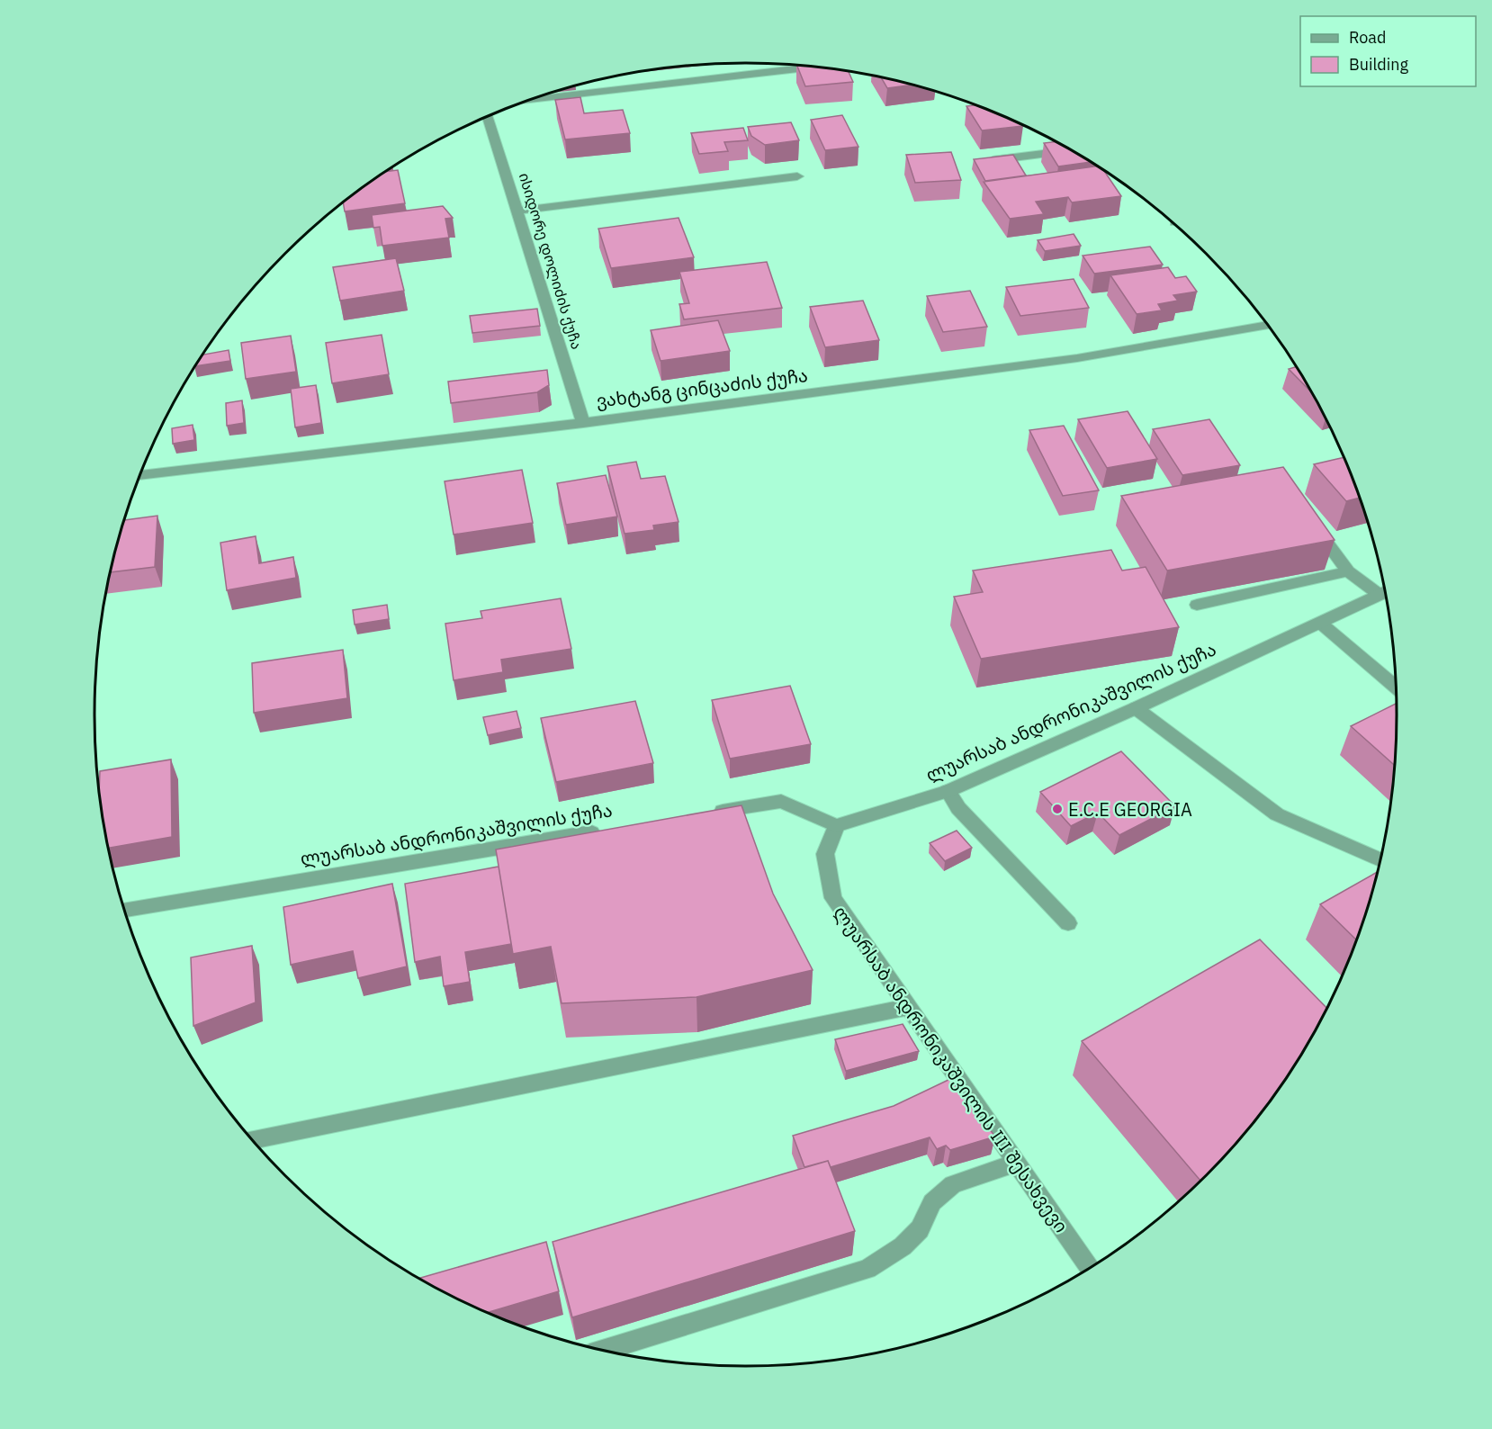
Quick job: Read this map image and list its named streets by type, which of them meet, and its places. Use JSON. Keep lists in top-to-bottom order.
{
  "streets": {
    "street": [
      "ისიდორე დოლიძის ქუჩა",
      "ვახტანგ ცინცაძის ქუჩა",
      "ლუარსაბ ანდრონიკაშვილის ქუჩა",
      "ლუარსაბ ანდრონიკაშვილის III შესახვევი"
    ]
  },
  "crossings": [
    ["ისიდორე დოლიძის ქუჩა", "ვახტანგ ცინცაძის ქუჩა"],
    ["ლუარსაბ ანდრონიკაშვილის ქუჩა", "ლუარსაბ ანდრონიკაშვილის III შესახვევი"]
  ],
  "places": ["E.C.E GEORGIA"],
  "legend": ["Road", "Building"]
}
